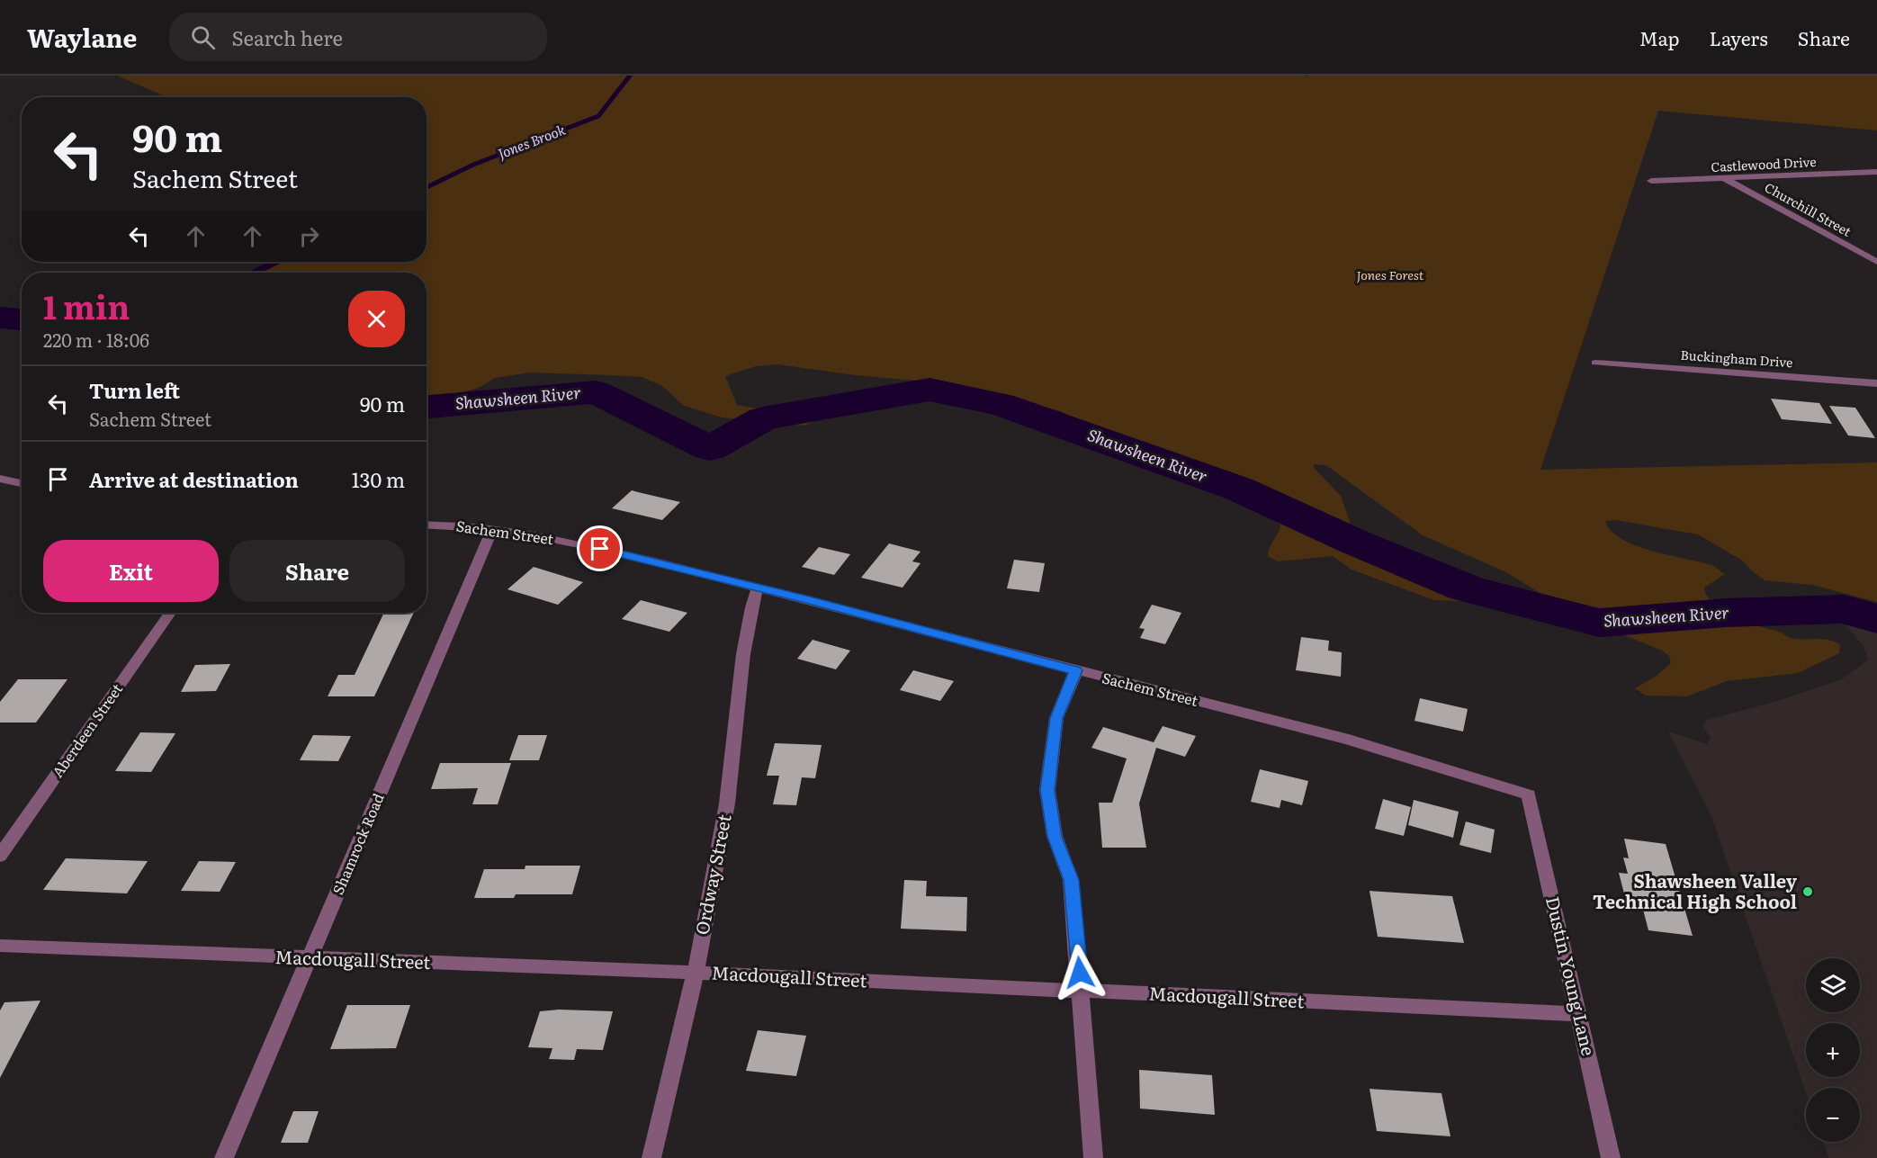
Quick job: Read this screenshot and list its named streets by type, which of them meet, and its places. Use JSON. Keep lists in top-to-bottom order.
{
  "streets": {
    "street": [
      "Castlewood Drive",
      "Churchill Street",
      "Buckingham Drive",
      "Sachem Street",
      "Aberdeen Street",
      "Shamrock Road",
      "Ordway Street",
      "Macdougall Street",
      "Dustin Young Lane"
    ]
  },
  "crossings": [
    ["Castlewood Drive", "Churchill Street"],
    ["Sachem Street", "Shamrock Road"],
    ["Sachem Street", "Ordway Street"],
    ["Sachem Street", "Dustin Young Lane"],
    ["Shamrock Road", "Macdougall Street"],
    ["Ordway Street", "Macdougall Street"],
    ["Macdougall Street", "Dustin Young Lane"]
  ],
  "water": ["Jones Brook", "Shawsheen River"],
  "parks": ["Jones Forest"],
  "places": ["Shawsheen Valley Technical High School"],
  "page": {
    "header": "Waylane",
    "search": "Search here",
    "nav": ["Map", "Layers", "Share"],
    "turn": ["90 m", "Sachem Street"],
    "heading": ["1 min", "220 m · 18:06"],
    "list": [
      {
        "name": "Turn left",
        "note": "Sachem Street",
        "value": "90 m"
      },
      {
        "name": "Arrive at destination",
        "value": "130 m"
      }
    ],
    "buttons": ["Exit", "Share"],
    "map_buttons": ["+", "−"]
  }
}
